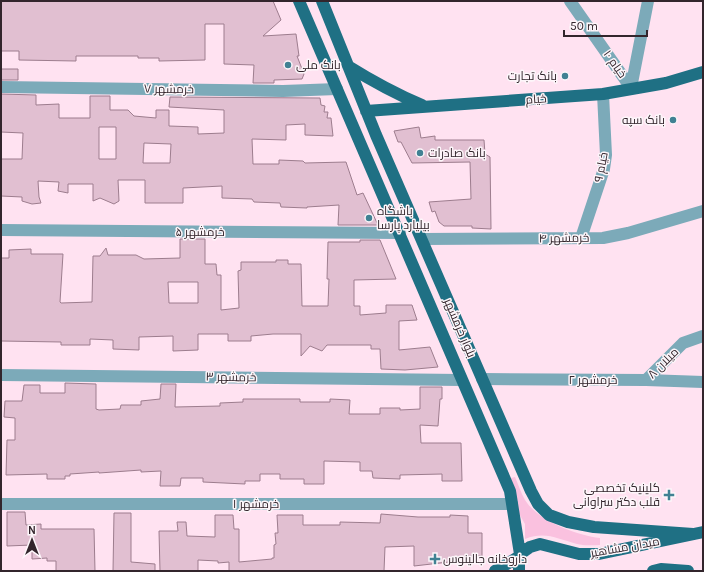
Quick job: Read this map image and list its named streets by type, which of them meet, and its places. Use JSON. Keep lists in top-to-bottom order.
{
  "streets": {
    "main road": ["خیام", "بلوار خرمشهر", "میدان مشاهیر"],
    "street": [
      "خیام ۱۰",
      "خرمشهر ۷",
      "خیام ۹",
      "خرمشهر ۵",
      "خرمشهر ۴",
      "میلان ۸",
      "خرمشهر ۳",
      "خرمشهر ۲",
      "خرمشهر ۱"
    ]
  },
  "crossings": [
    ["خیام ۱۰", "خیام"],
    ["خرمشهر ۷", "بلوار خرمشهر"],
    ["خیام", "خیام ۹"],
    ["خیام", "بلوار خرمشهر"],
    ["خیام ۹", "خرمشهر ۴"],
    ["خرمشهر ۵", "بلوار خرمشهر"],
    ["خرمشهر ۴", "بلوار خرمشهر"],
    ["بلوار خرمشهر", "خرمشهر ۳"],
    ["بلوار خرمشهر", "خرمشهر ۲"],
    ["بلوار خرمشهر", "خرمشهر ۱"],
    ["بلوار خرمشهر", "میدان مشاهیر"],
    ["میلان ۸", "خرمشهر ۲"]
  ],
  "places": {
    "other": [
      "بانک ملی",
      "بانک تجارت",
      "بانک سپه",
      "بانک صادرات",
      "باشگاه بیلیارد پارسا"
    ],
    "health": ["کلینیک تخصصی قلب دکتر سراوانی", "داروخانه جالینوس"]
  },
  "scale_bar": "50 m",
  "north": "top"
}
